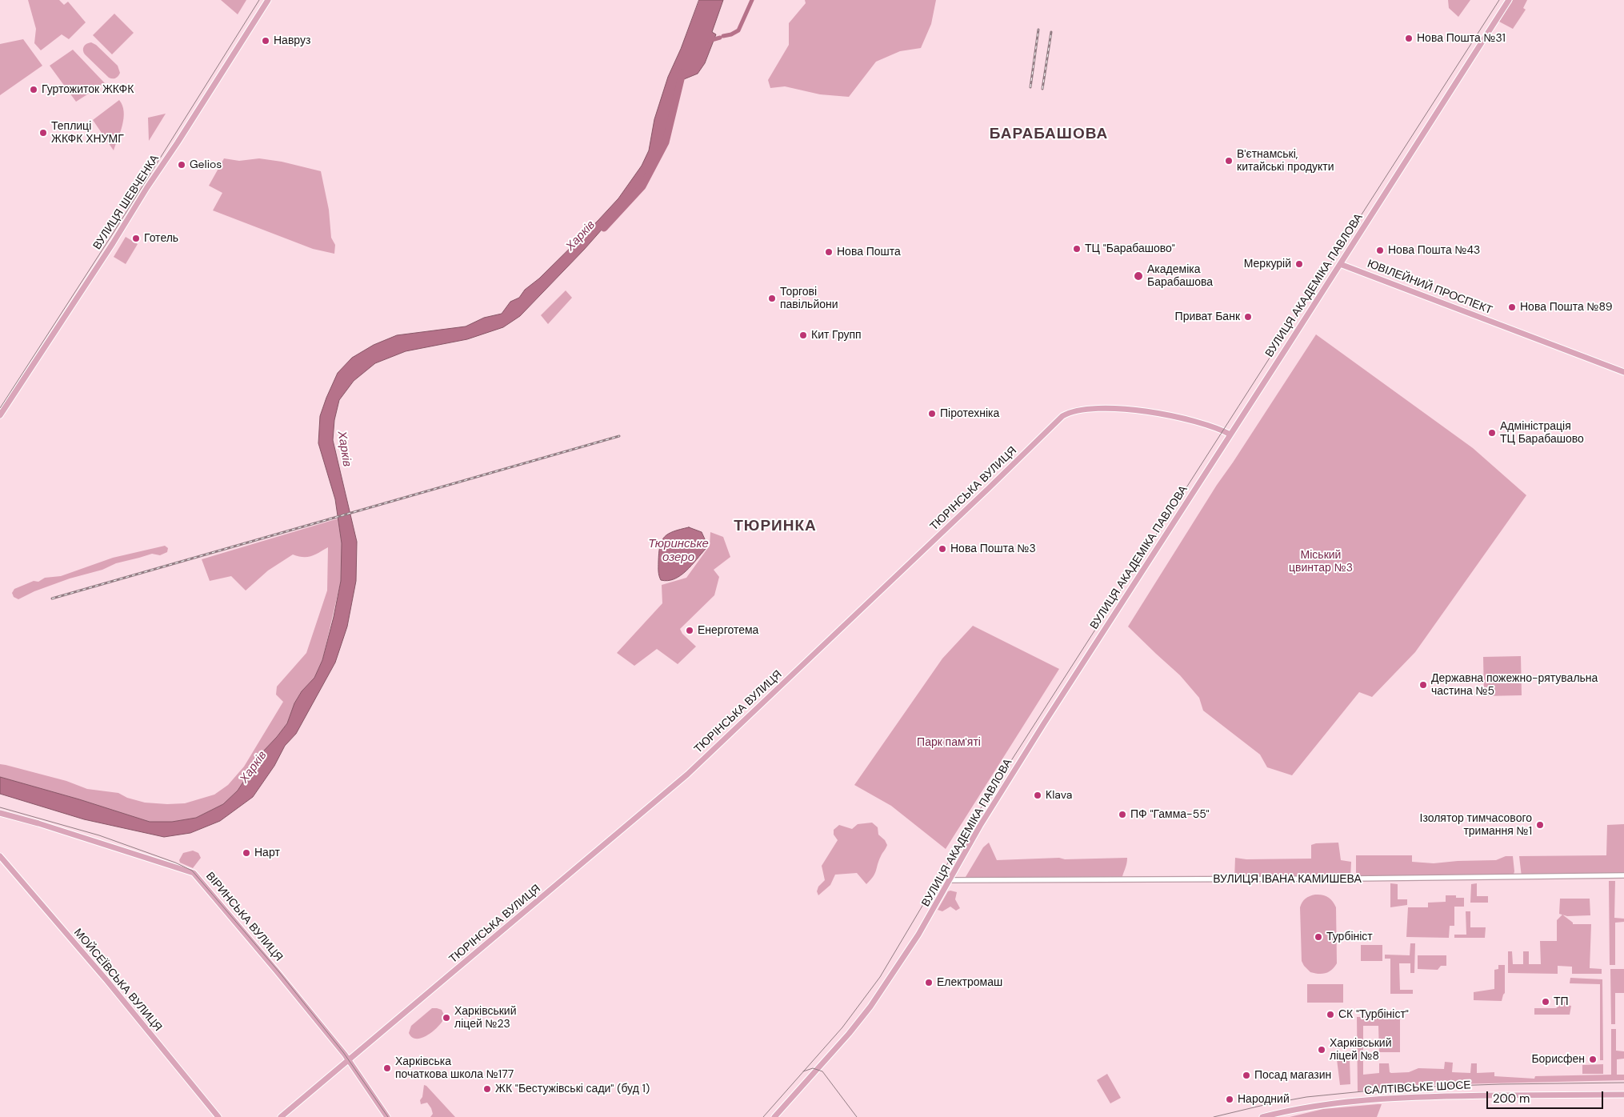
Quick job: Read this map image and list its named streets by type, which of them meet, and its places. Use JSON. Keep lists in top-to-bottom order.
{
  "streets": {
    "main road": [
      "ВУЛИЦЯ ШЕВЧЕНКА",
      "ВУЛИЦЯ АКАДЕМІКА ПАВЛОВА",
      "ЮВІЛЕЙНИЙ ПРОСПЕКТ",
      "ТЮРІНСЬКА ВУЛИЦЯ",
      "ВІРИНСЬКА ВУЛИЦЯ",
      "МОЙСЕЇВСЬКА ВУЛИЦЯ",
      "САЛТІВСЬКЕ ШОСЕ"
    ],
    "street": ["ВУЛИЦЯ ІВАНА КАМИШЕВА"]
  },
  "crossings": [
    ["ВУЛИЦЯ АКАДЕМІКА ПАВЛОВА", "ЮВІЛЕЙНИЙ ПРОСПЕКТ"],
    ["ВУЛИЦЯ АКАДЕМІКА ПАВЛОВА", "ТЮРІНСЬКА ВУЛИЦЯ"],
    ["ВУЛИЦЯ АКАДЕМІКА ПАВЛОВА", "ВУЛИЦЯ ІВАНА КАМИШЕВА"],
    ["ТЮРІНСЬКА ВУЛИЦЯ", "ВІРИНСЬКА ВУЛИЦЯ"]
  ],
  "districts": ["БАРАБАШОВА", "ТЮРИНКА"],
  "water": ["Харків", "Тюринське озеро"],
  "parks": ["Міський цвинтар №3", "Парк пам'яті"],
  "places": [
    "Нова Пошта №31",
    "Навруз",
    "Гуртожиток ЖКФК",
    "Теплиці ЖКФК ХНУМГ",
    "В'єтнамські, китайські продукти",
    "Gelios",
    "Готель",
    "ТЦ \"Барабашово\"",
    "Нова Пошта №43",
    "Нова Пошта",
    "Меркурій",
    "Академіка Барабашова",
    "Торгові павільйони",
    "Нова Пошта №89",
    "Приват Банк",
    "Кит Групп",
    "Піротехніка",
    "Адміністрація ТЦ Барабашово",
    "Нова Пошта №3",
    "Енерготема",
    "Державна пожежно-рятувальна частина №5",
    "Klava",
    "ПФ \"Гамма-55\"",
    "Ізолятор тимчасового тримання №1",
    "Нарт",
    "Турбініст",
    "Електромаш",
    "ТП",
    "СК \"Турбініст\"",
    "Харківський ліцей №23",
    "Харківський ліцей №8",
    "Борисфен",
    "Харківська початкова школа №177",
    "Посад магазин",
    "ЖК \"Бестужівські сади\" (буд 1)",
    "Народний"
  ],
  "scale_bar": "200 m"
}
